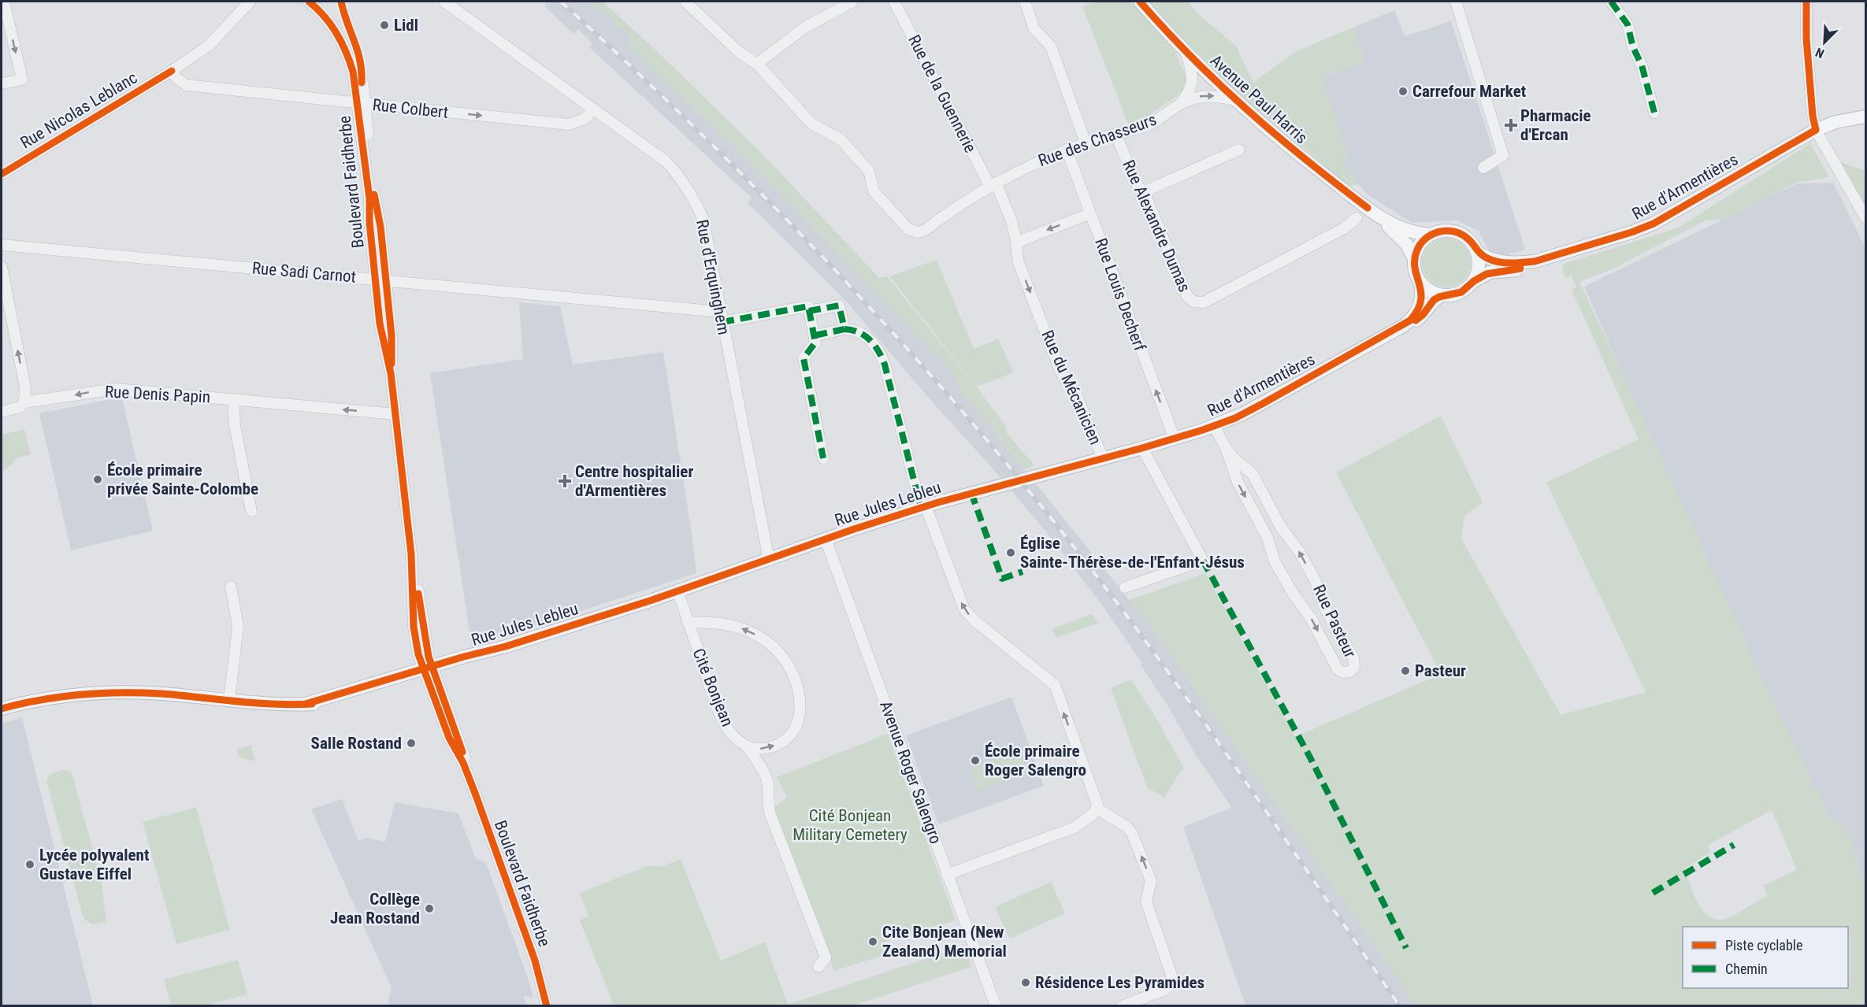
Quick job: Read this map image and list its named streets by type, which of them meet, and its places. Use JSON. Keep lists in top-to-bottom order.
{
  "streets": {
    "main road": ["Avenue Paul Harris", "Rue d'Armentières", "Rue Jules Lebleu"],
    "street": [
      "Rue de la Guennerie",
      "Rue Colbert",
      "Rue Nicolas Leblanc",
      "Rue des Chasseurs",
      "Boulevard Faidherbe",
      "Rue Alexandre Dumas",
      "Rue Sadi Carnot",
      "Rue d'Erquinghem",
      "Rue Louis Decherf",
      "Rue du Mécanicien",
      "Rue Denis Papin",
      "Rue Pasteur",
      "Cité Bonjean",
      "Avenue Roger Salengro"
    ]
  },
  "crossings": [
    ["Rue de la Guennerie", "Rue des Chasseurs"],
    ["Rue de la Guennerie", "Rue du Mécanicien"],
    ["Avenue Paul Harris", "Rue des Chasseurs"],
    ["Avenue Paul Harris", "Rue d'Armentières"],
    ["Rue Colbert", "Rue Nicolas Leblanc"],
    ["Rue Colbert", "Boulevard Faidherbe"],
    ["Rue Colbert", "Rue d'Erquinghem"],
    ["Rue des Chasseurs", "Rue Alexandre Dumas"],
    ["Rue des Chasseurs", "Rue Louis Decherf"],
    ["Rue des Chasseurs", "Rue du Mécanicien"],
    ["Boulevard Faidherbe", "Rue Sadi Carnot"],
    ["Boulevard Faidherbe", "Rue Denis Papin"],
    ["Boulevard Faidherbe", "Rue Jules Lebleu"],
    ["Rue d'Armentières", "Rue Louis Decherf"],
    ["Rue d'Armentières", "Rue du Mécanicien"],
    ["Rue d'Armentières", "Rue Jules Lebleu"],
    ["Rue d'Armentières", "Rue Pasteur"],
    ["Rue Sadi Carnot", "Rue d'Erquinghem"],
    ["Rue d'Erquinghem", "Rue Jules Lebleu"],
    ["Rue Jules Lebleu", "Cité Bonjean"],
    ["Rue Jules Lebleu", "Avenue Roger Salengro"]
  ],
  "one_way": [
    "Rue Colbert",
    "Rue Louis Decherf",
    "Rue du Mécanicien",
    "Rue Denis Papin"
  ],
  "parks": ["Cité Bonjean Military Cemetery"],
  "places": {
    "other": [
      "Lidl",
      "Carrefour Market",
      "École primaire privée Sainte-Colombe",
      "Église Sainte-Thérèse-de-l'Enfant-Jésus",
      "Pasteur",
      "Salle Rostand",
      "École primaire Roger Salengro",
      "Lycée polyvalent Gustave Eiffel",
      "Collège Jean Rostand",
      "Cite Bonjean (New Zealand) Memorial",
      "Résidence Les Pyramides"
    ],
    "health": ["Pharmacie d'Ercan", "Centre hospitalier d'Armentières"]
  },
  "legend": ["Piste cyclable", "Chemin"],
  "north": "bottom left"
}
